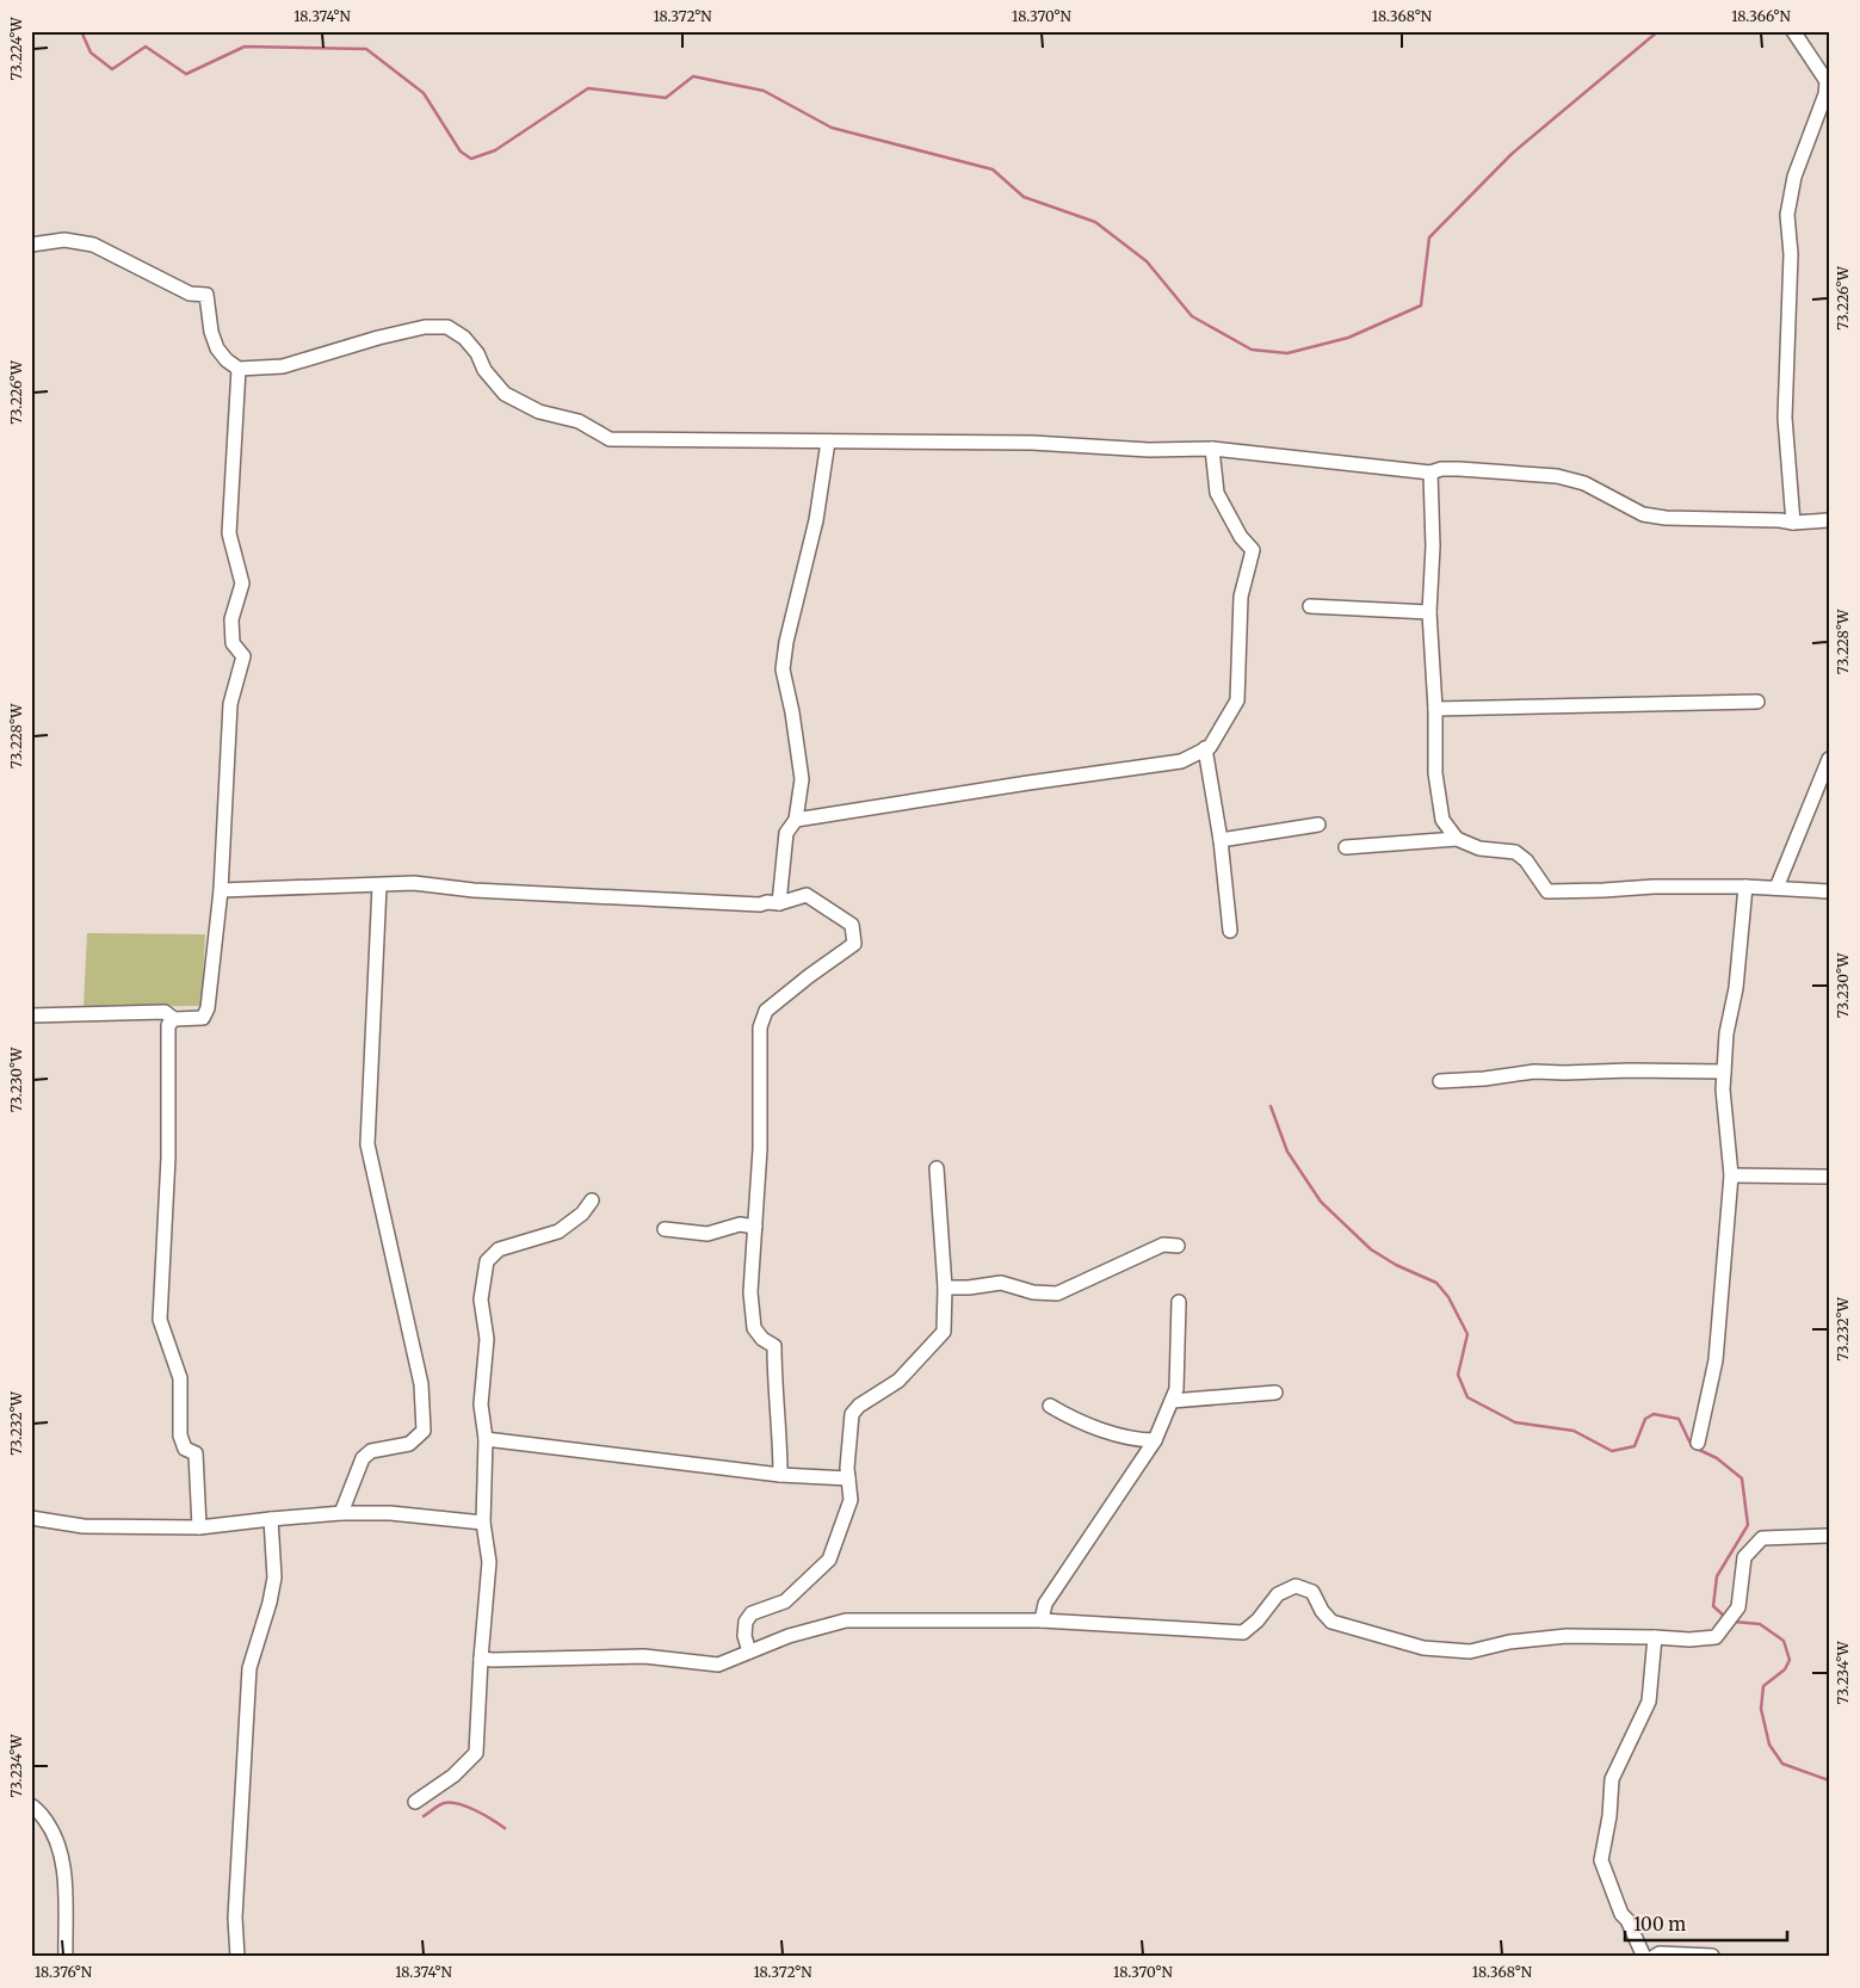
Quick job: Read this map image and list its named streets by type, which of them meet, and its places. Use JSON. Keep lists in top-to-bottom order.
{
  "scale_bar": "100 m",
  "coordinates": [
    "18.374°N",
    "18.372°N",
    "18.370°N",
    "18.368°N",
    "18.366°N",
    "73.224°W",
    "73.226°W",
    "73.228°W",
    "73.230°W",
    "73.232°W",
    "73.234°W",
    "18.376°N"
  ]
}
